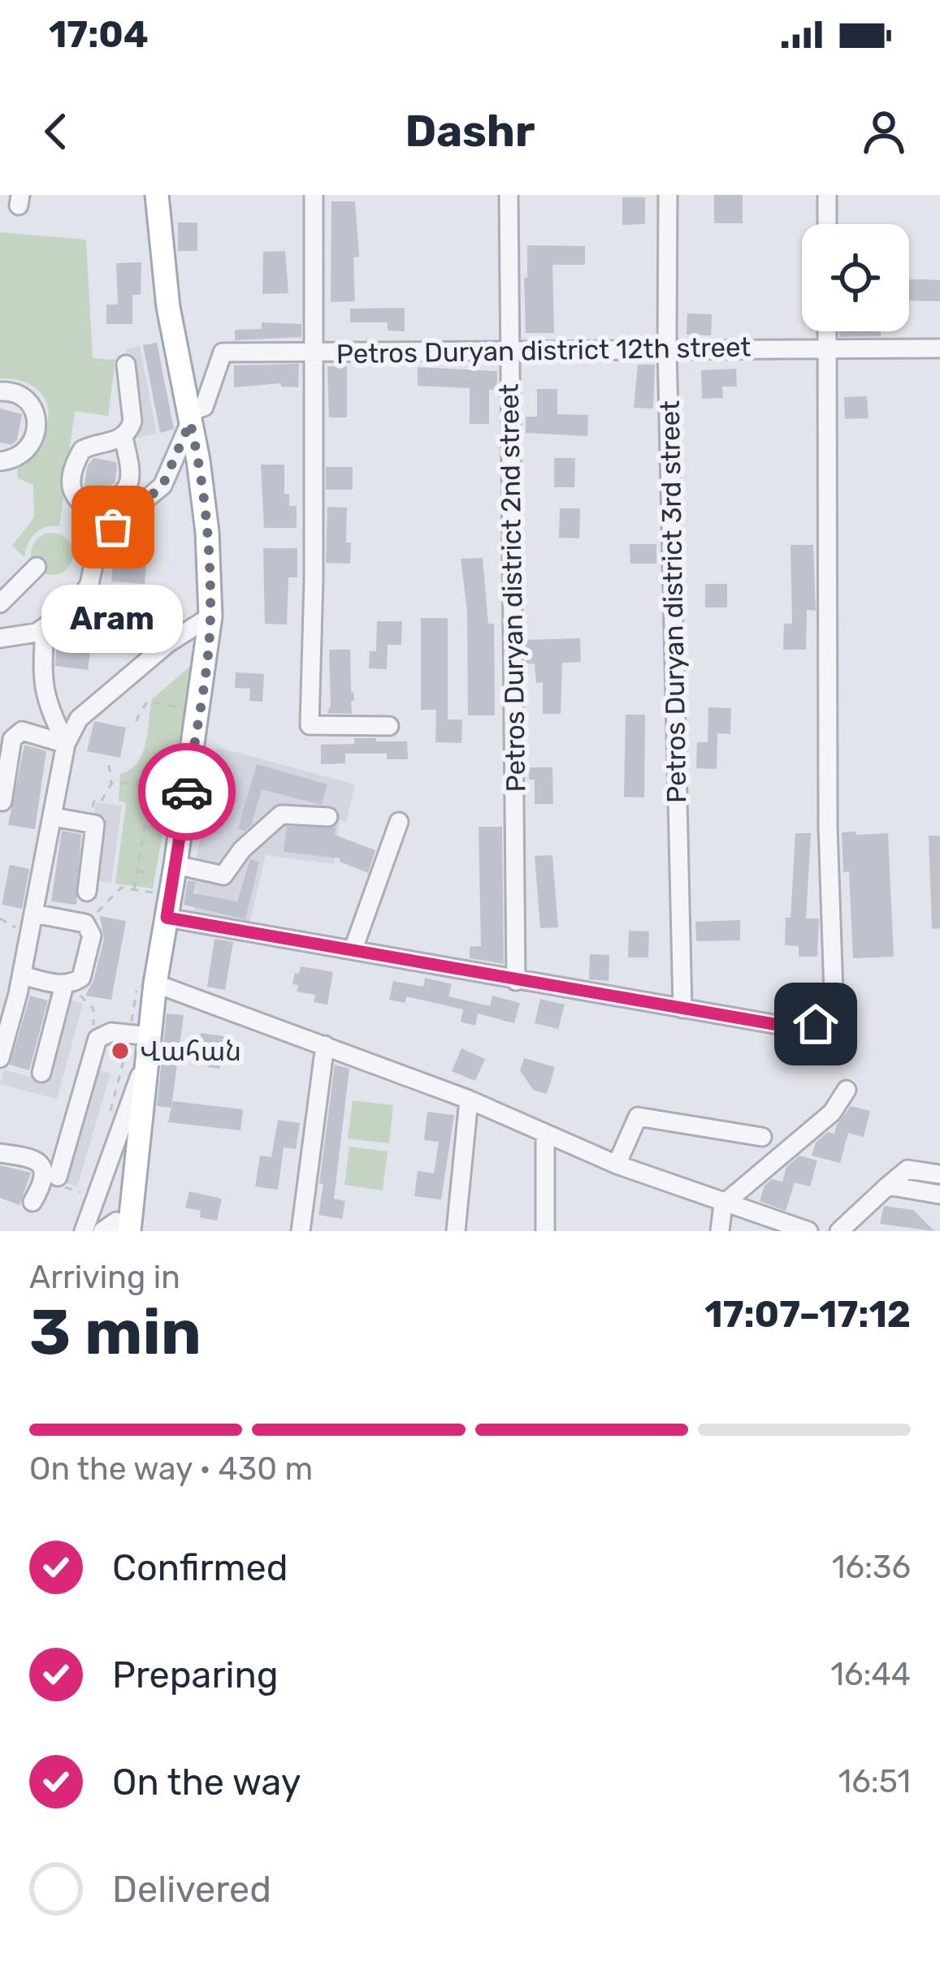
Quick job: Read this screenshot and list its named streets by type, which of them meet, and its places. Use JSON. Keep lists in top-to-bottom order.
{
  "streets": {
    "street": ["Petros Duryan district 12th street", "Petros Duryan district 2nd street", "Petros Duryan district 3rd street"]
  },
  "crossings": [
    ["Petros Duryan district 12th street", "Petros Duryan district 2nd street"],
    ["Petros Duryan district 12th street", "Petros Duryan district 3rd street"]
  ],
  "places": ["Aram", "Վահան"],
  "page": {
    "status": "17:04",
    "header": "Dashr",
    "bubble": "Aram",
    "heading": ["3 min", "Arriving in", "17:07–17:12"],
    "bar": "On the way · 430 m",
    "list": [
      ["Confirmed", "16:36"],
      ["Preparing", "16:44"],
      ["On the way", "16:51"],
      "Delivered"
    ]
  }
}
